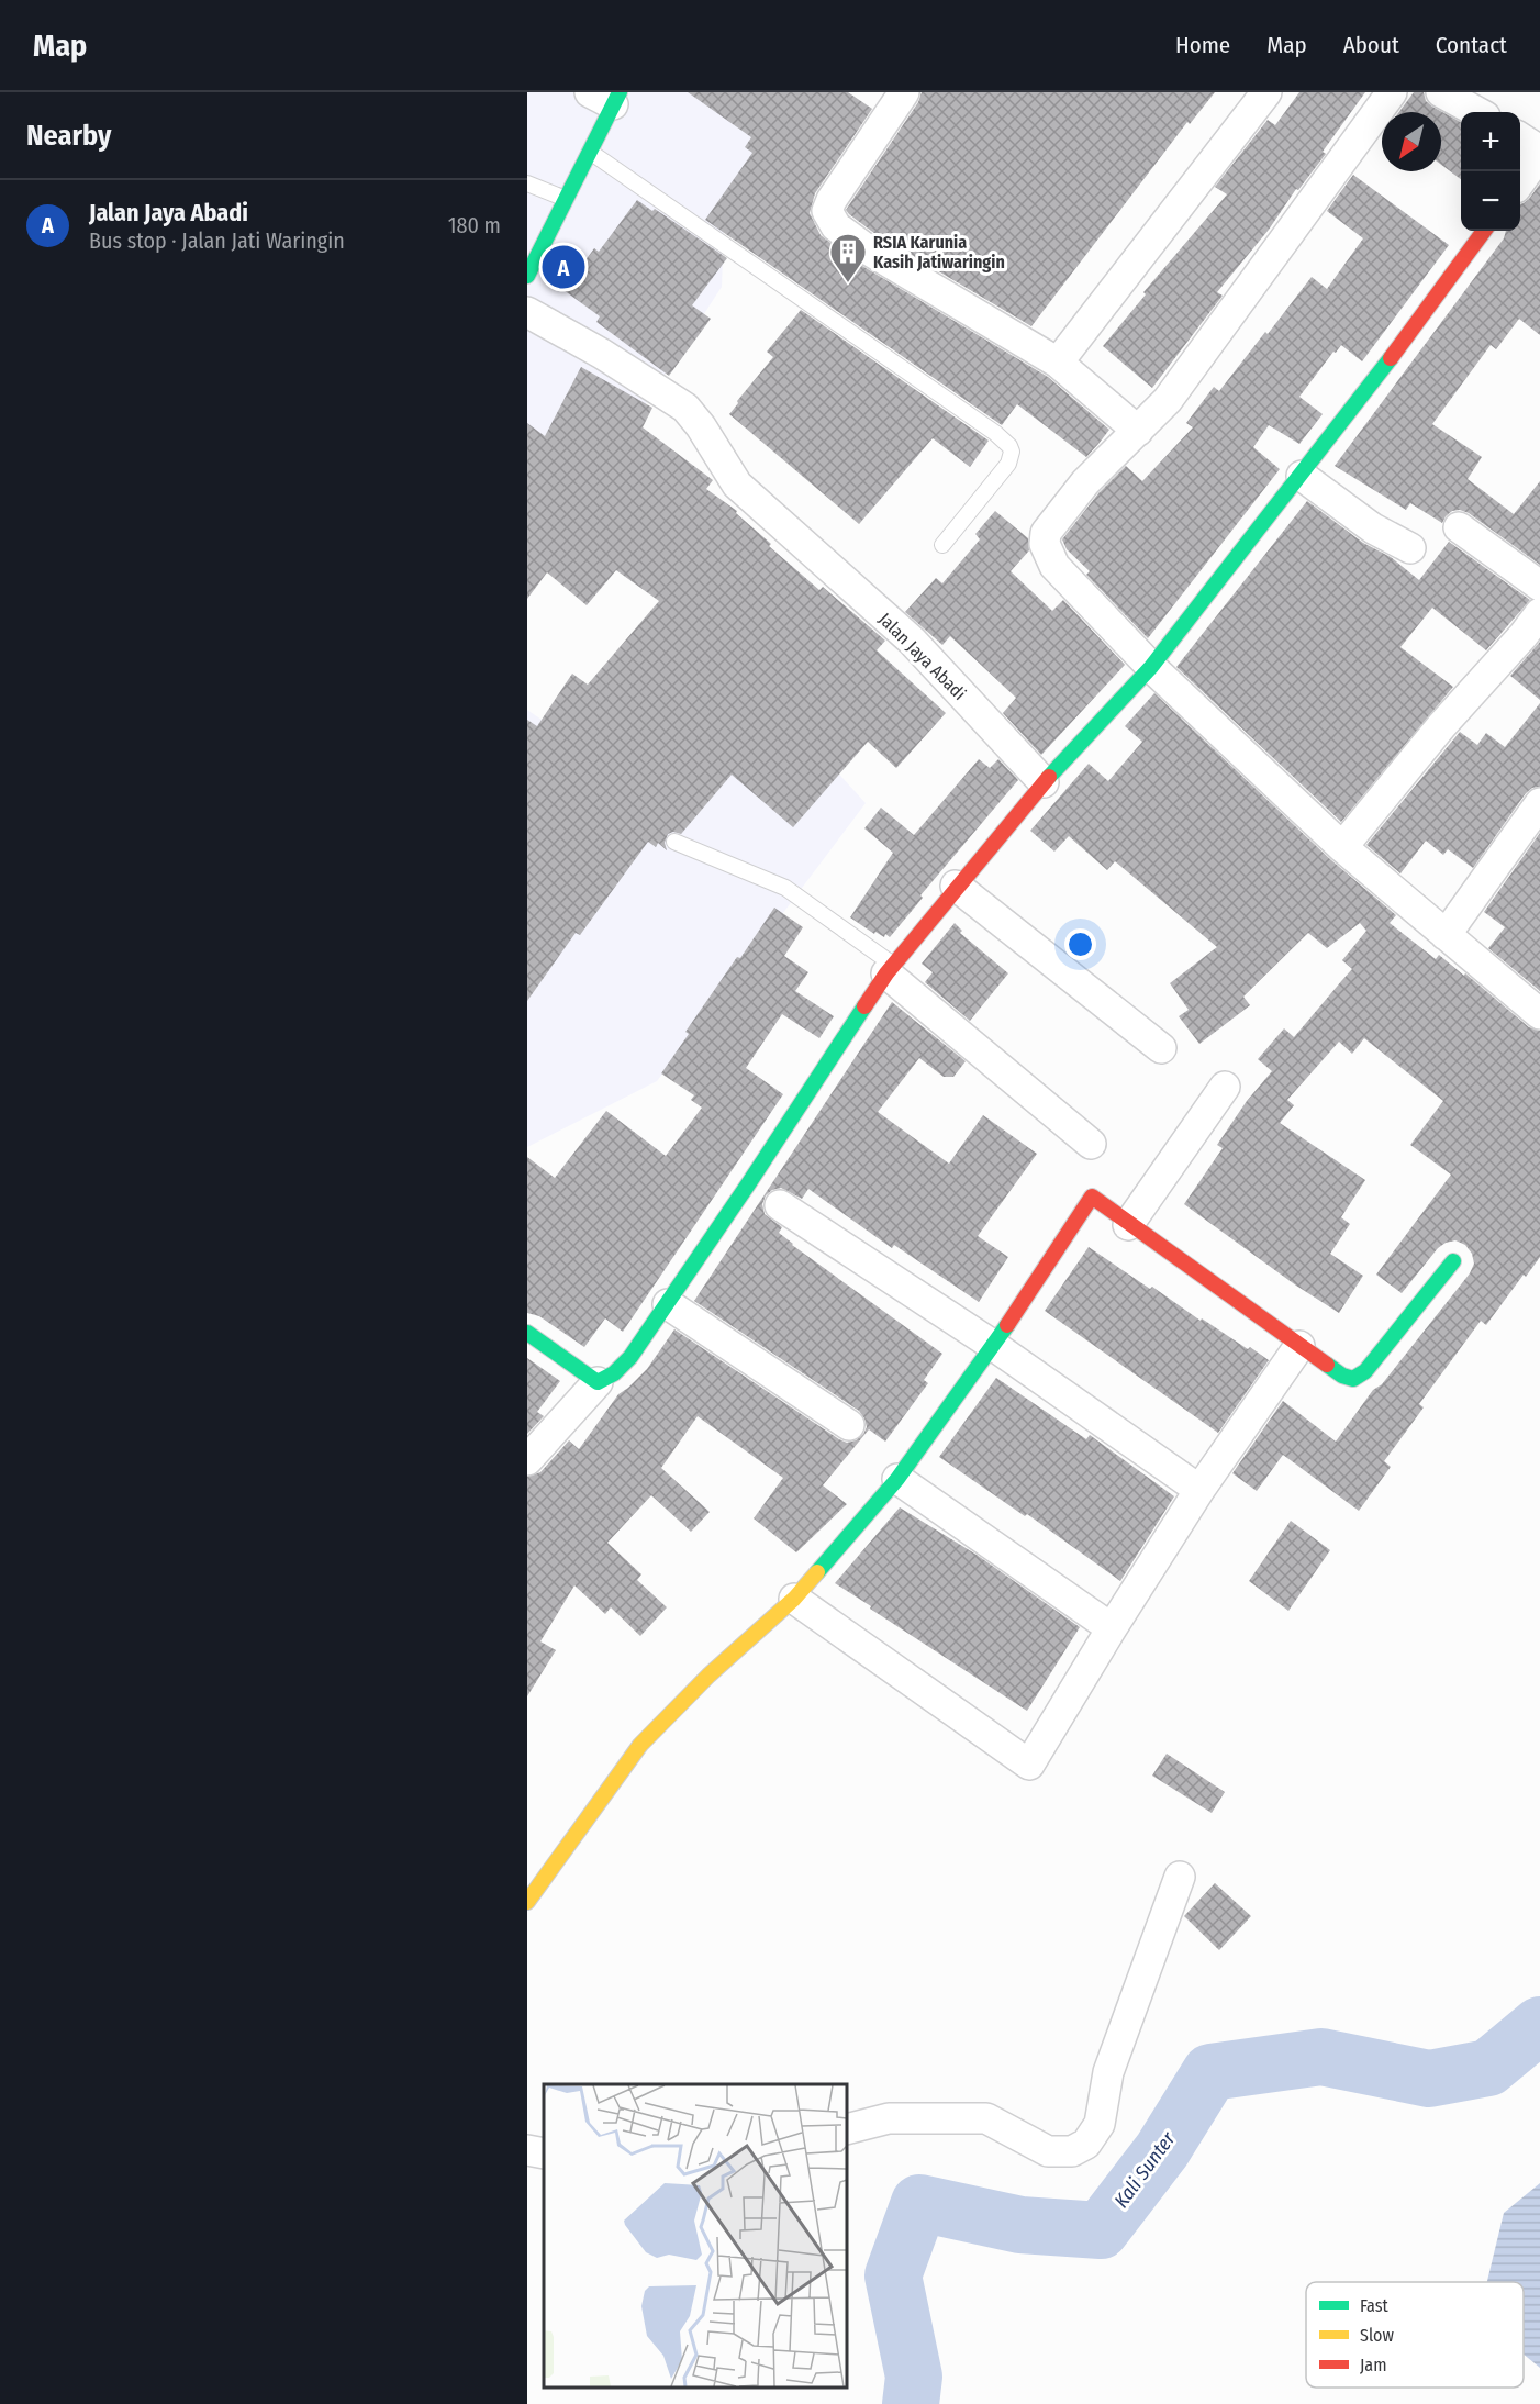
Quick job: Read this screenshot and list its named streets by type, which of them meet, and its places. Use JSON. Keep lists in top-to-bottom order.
{
  "streets": {
    "street": ["Jalan Jaya Abadi"]
  },
  "water": ["Kali Sunter"],
  "places": {
    "building": ["RSIA Karunia Kasih Jatiwaringin"]
  },
  "legend": ["Fast", "Slow", "Jam"],
  "north": "bottom left",
  "page": {
    "header": "Map",
    "nav": [
      "Home",
      "Map",
      "About",
      "Contact"
    ],
    "heading": "Nearby",
    "map_buttons": ["+", "−"],
    "list": [
      {
        "mark": "A",
        "name": "Jalan Jaya Abadi",
        "note": "Bus stop · Jalan Jati Waringin",
        "value": "180 m"
      }
    ],
    "pins": "A"
  }
}
